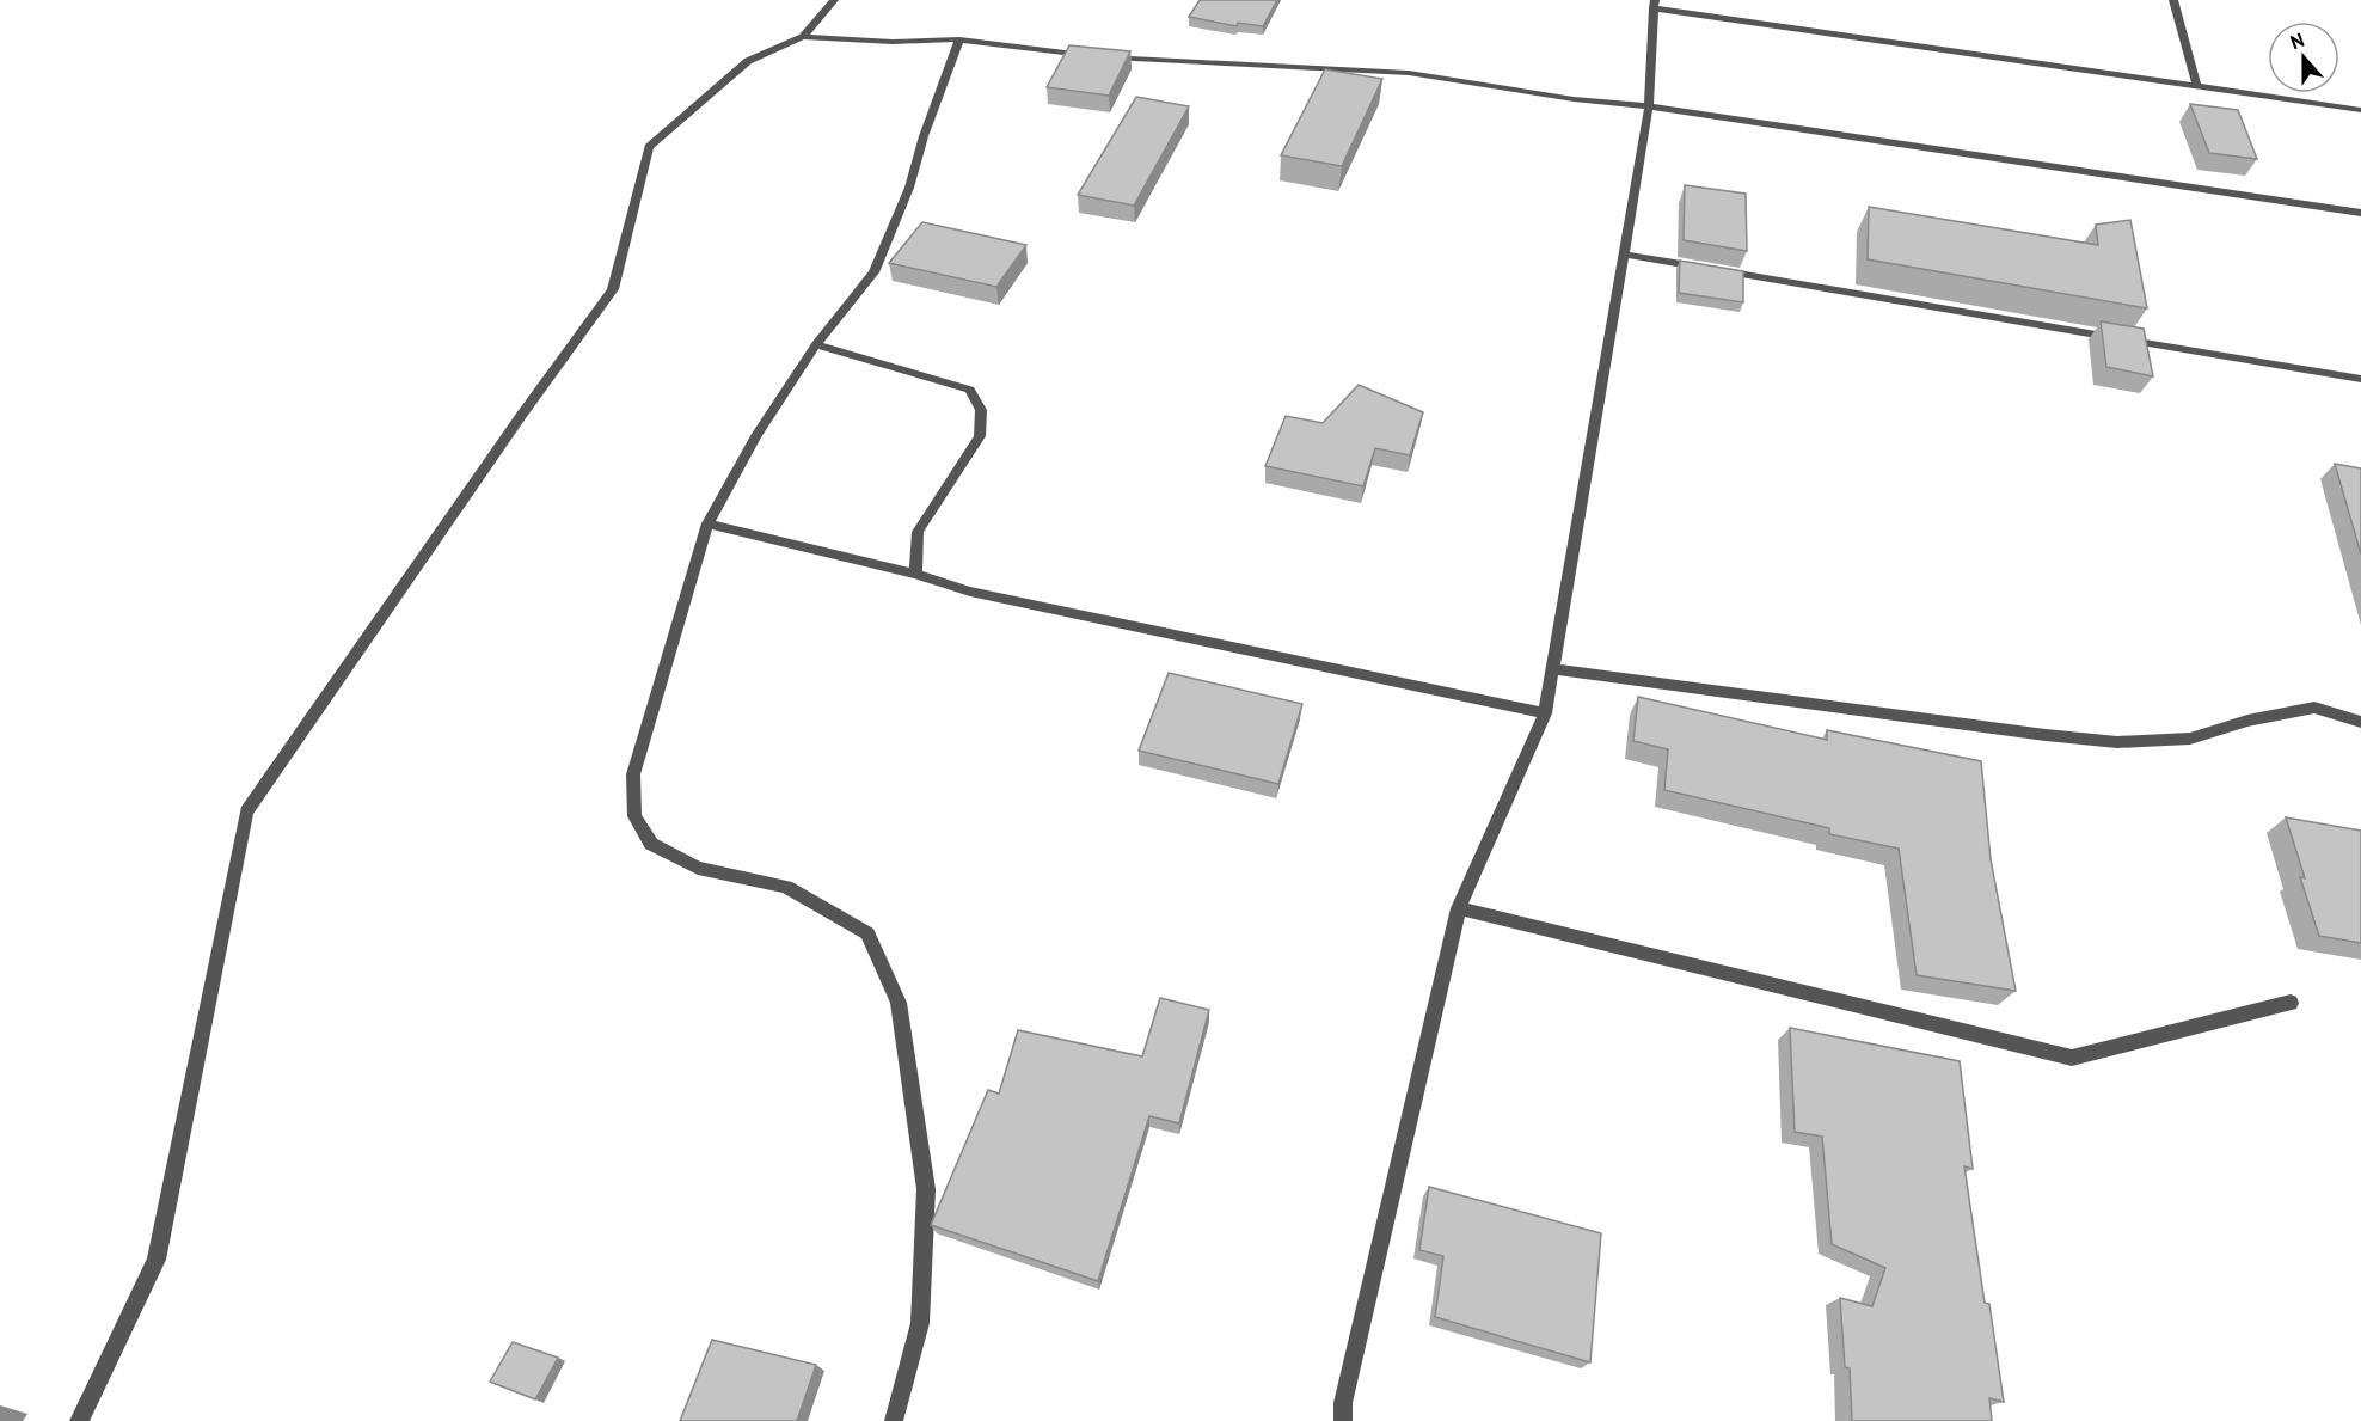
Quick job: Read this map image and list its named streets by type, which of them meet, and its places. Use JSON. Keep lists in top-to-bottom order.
{
  "north": "top"
}
